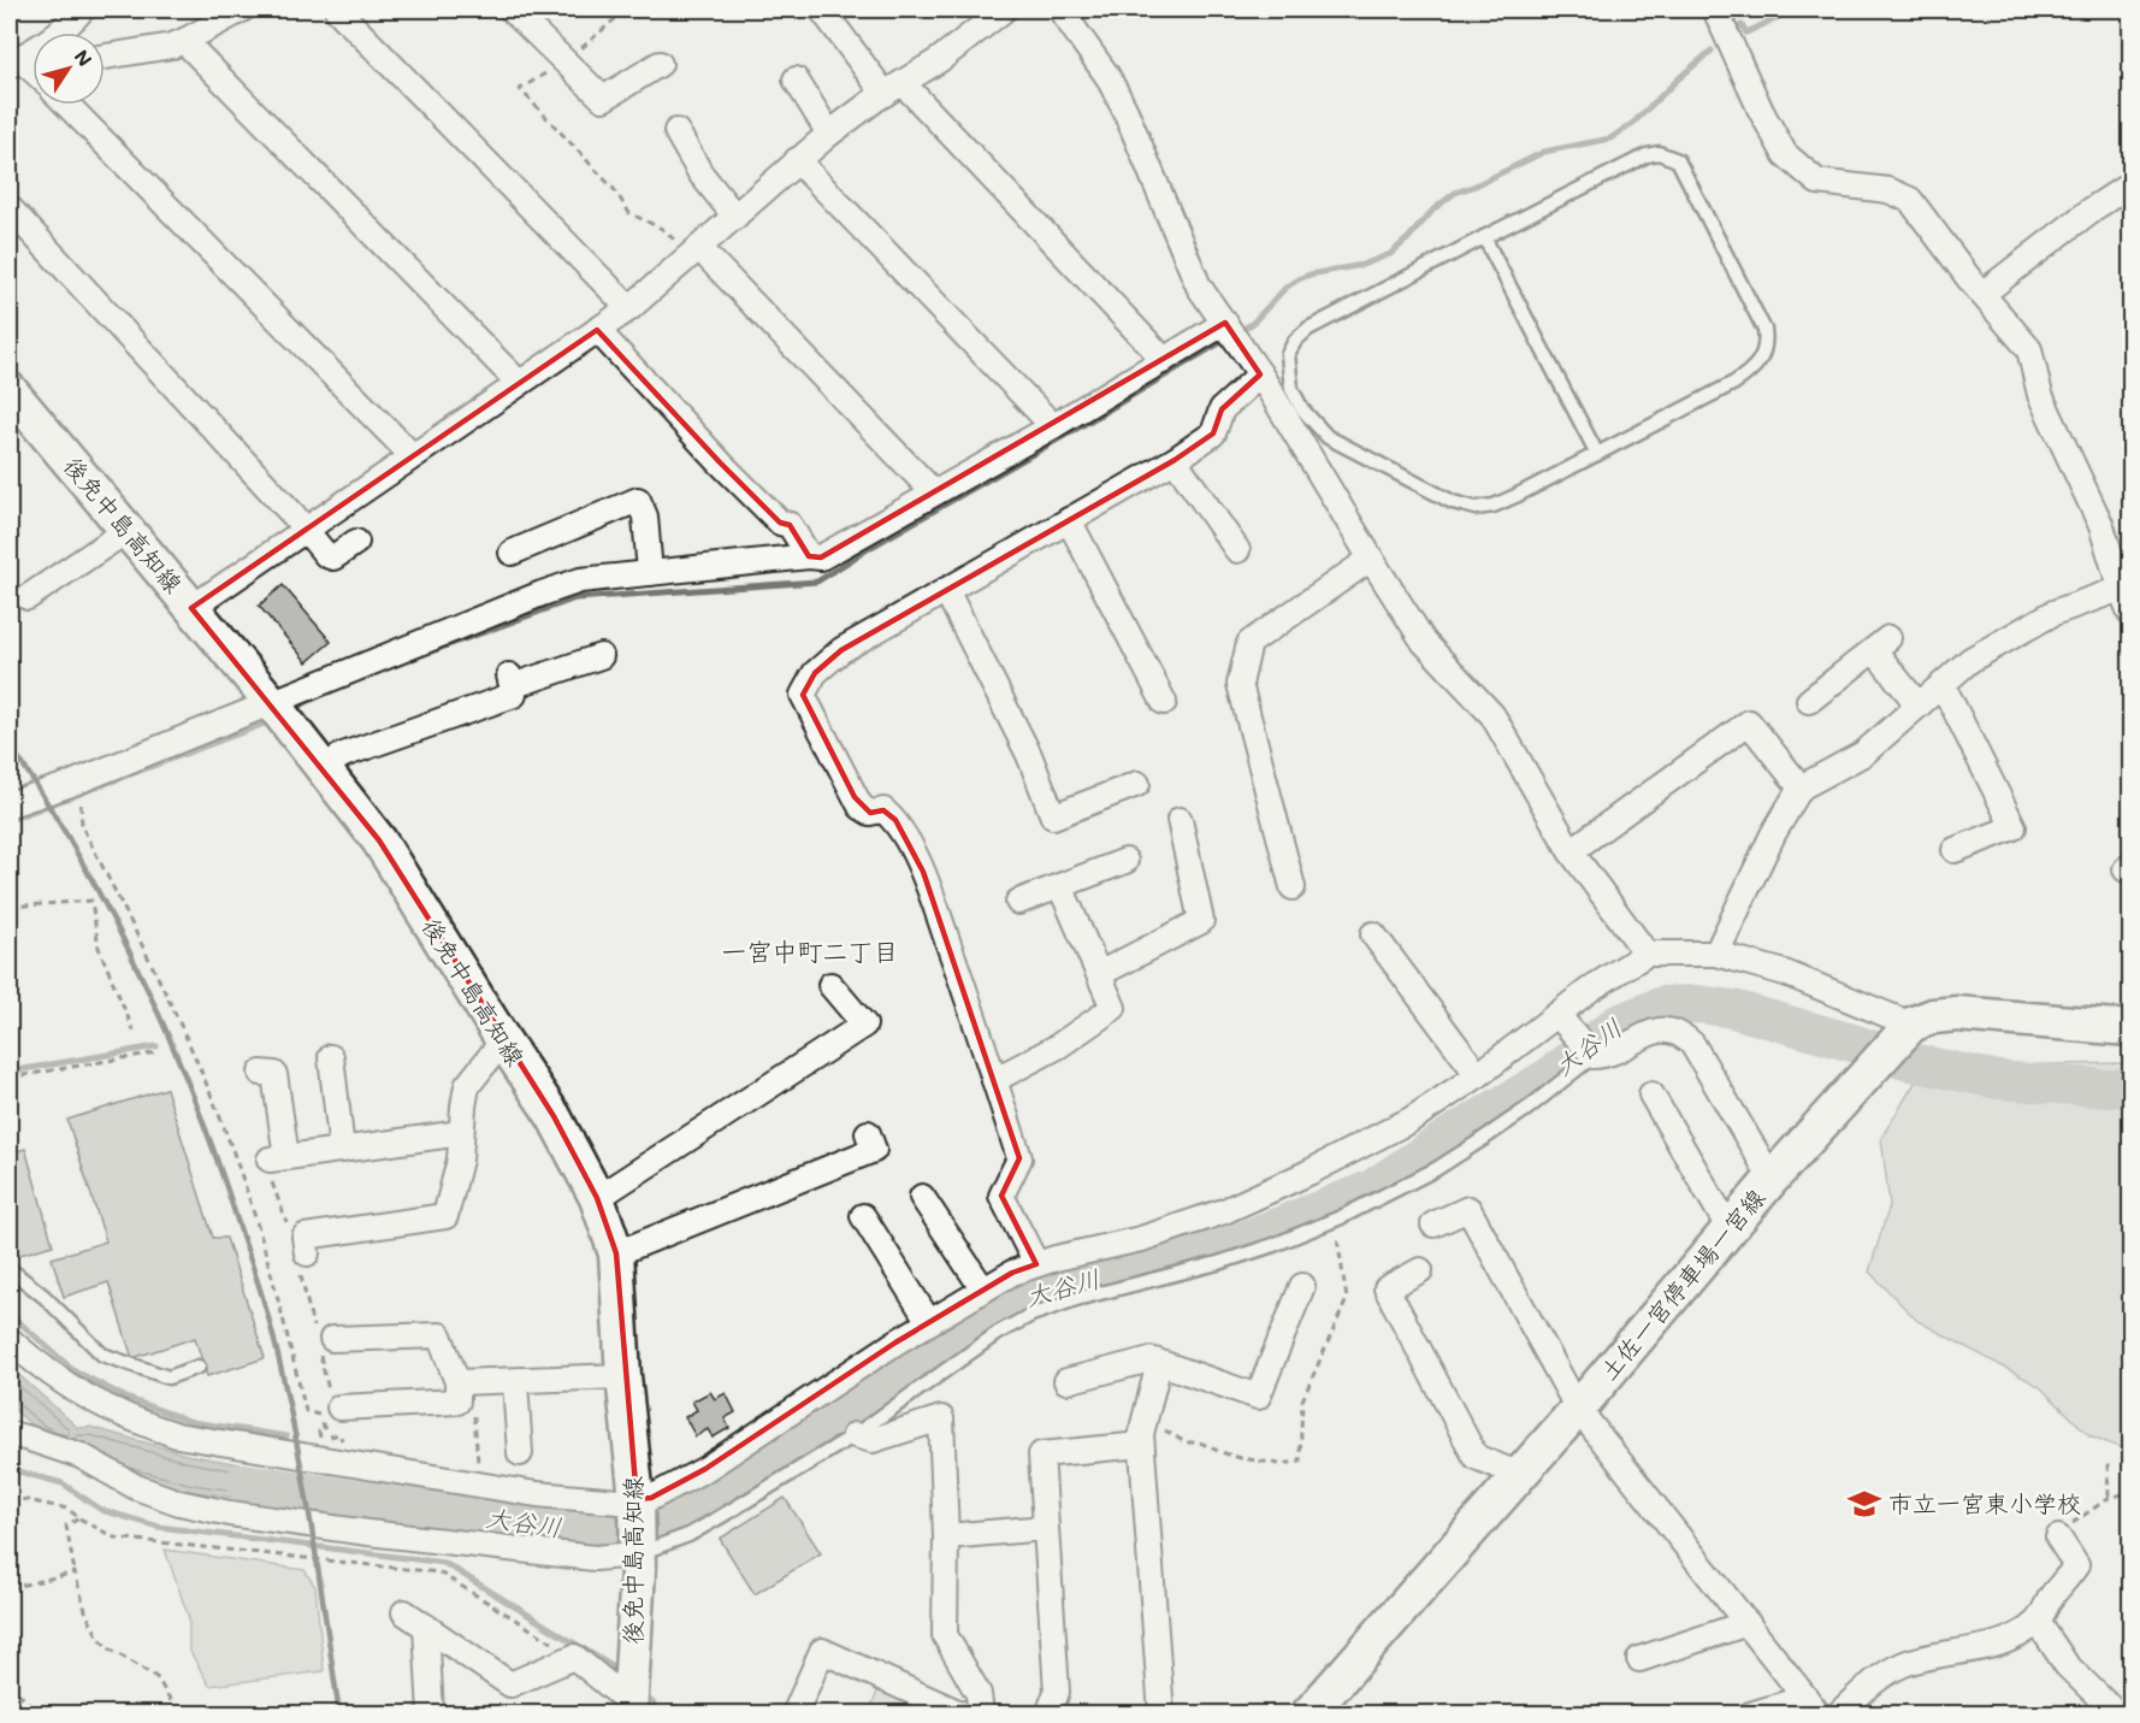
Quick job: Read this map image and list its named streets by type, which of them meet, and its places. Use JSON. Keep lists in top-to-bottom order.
{
  "streets": {
    "main road": ["後免中島高知線", "土佐一宮停車場一宮線"]
  },
  "districts": ["一宮中町二丁目"],
  "water": ["大谷川"],
  "places": {
    "school or university": ["市立一宮東小学校"]
  },
  "north": "top right"
}
